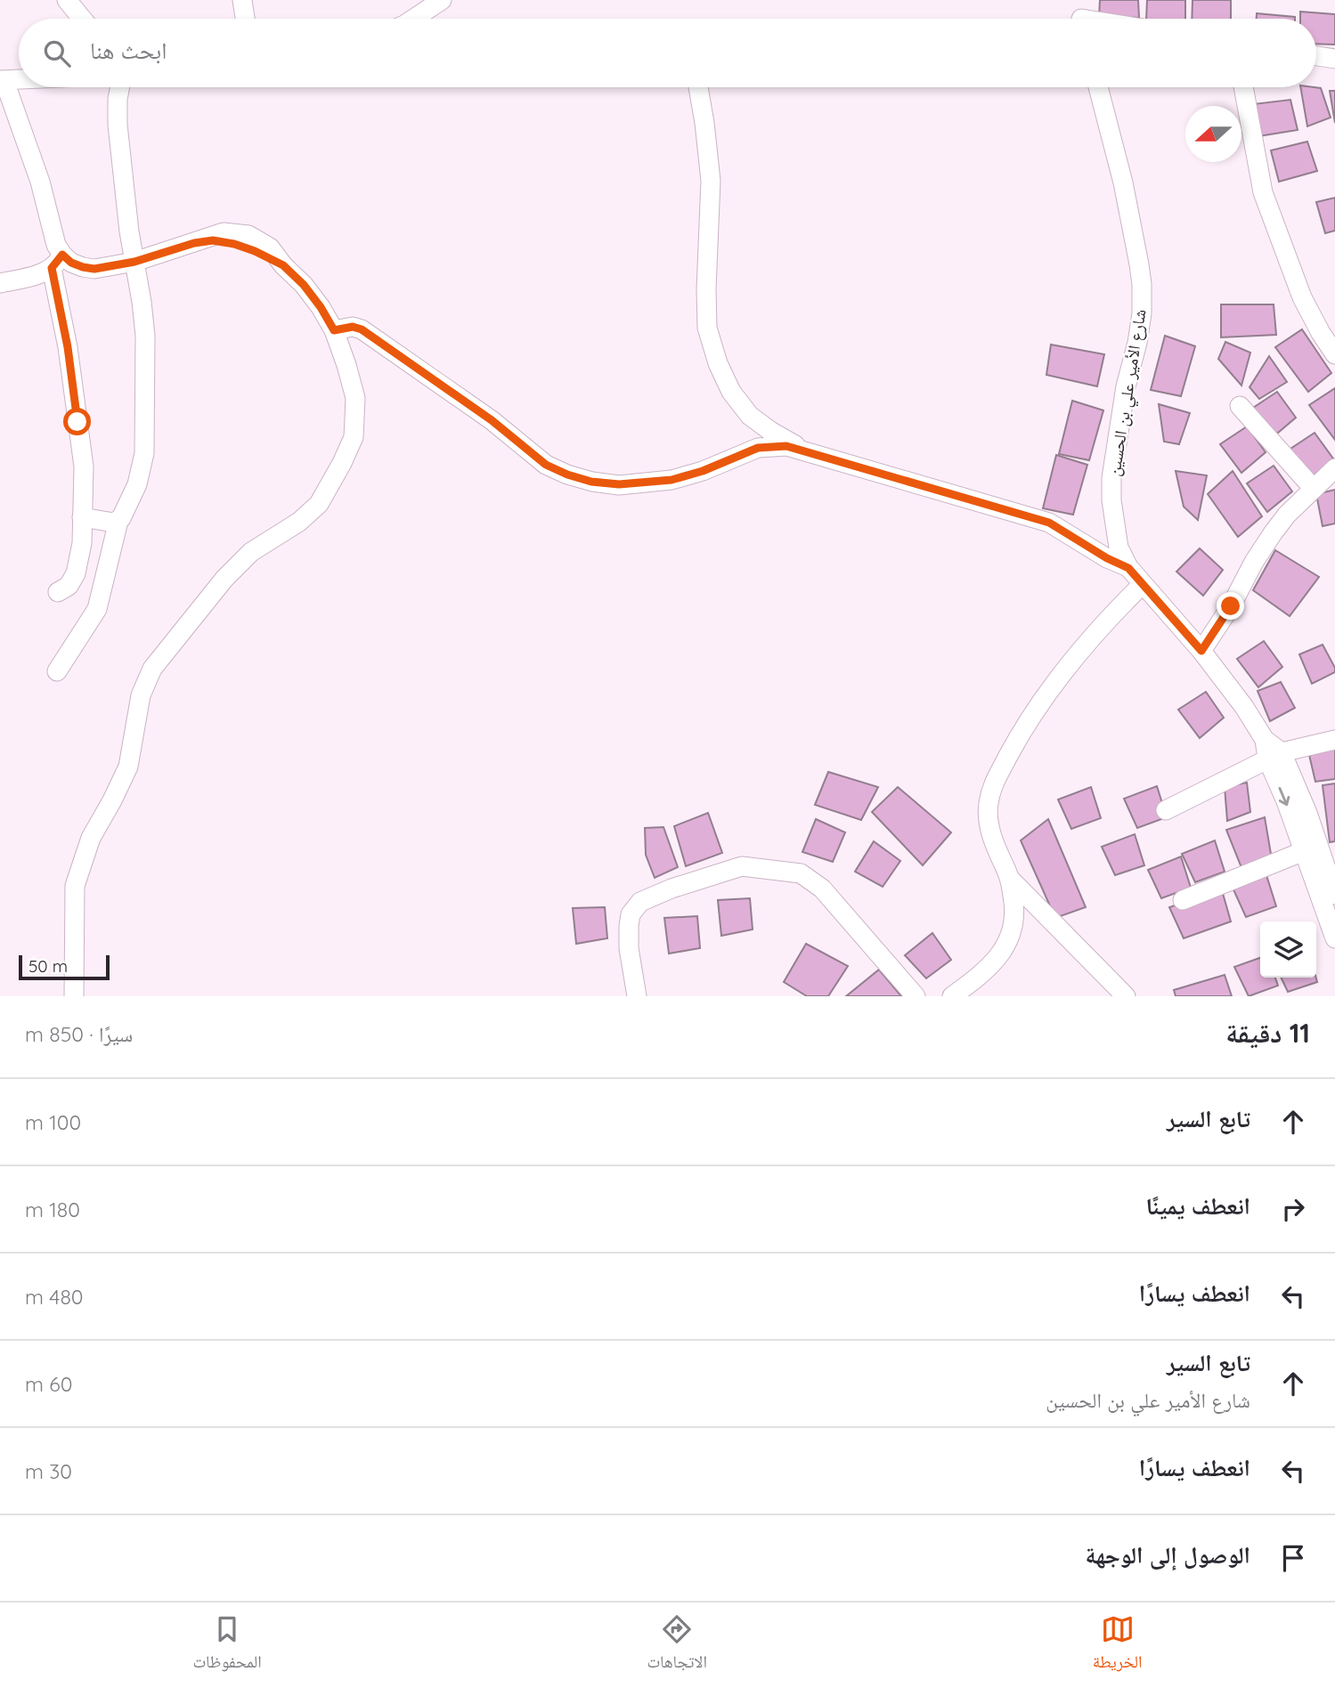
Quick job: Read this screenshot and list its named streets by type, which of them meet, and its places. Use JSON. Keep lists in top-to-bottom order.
{
  "streets": {
    "street": ["شارع الأمير علي بن الحسين"]
  },
  "scale_bar": "50 m",
  "north": "left",
  "page": {
    "search": "ابحث هنا",
    "scale": "50 m",
    "heading": ["11 دقيقة", "سيرًا · 850 m"],
    "list": [
      ["تابع السير", "100 m"],
      ["انعطف يمينًا", "180 m"],
      ["انعطف يسارًا", "480 m"],
      ["تابع السير", "شارع الأمير علي بن الحسين", "60 m"],
      ["انعطف يسارًا", "30 m"],
      "الوصول إلى الوجهة"
    ],
    "nav": ["الخريطة", "الاتجاهات", "المحفوظات"]
  }
}
